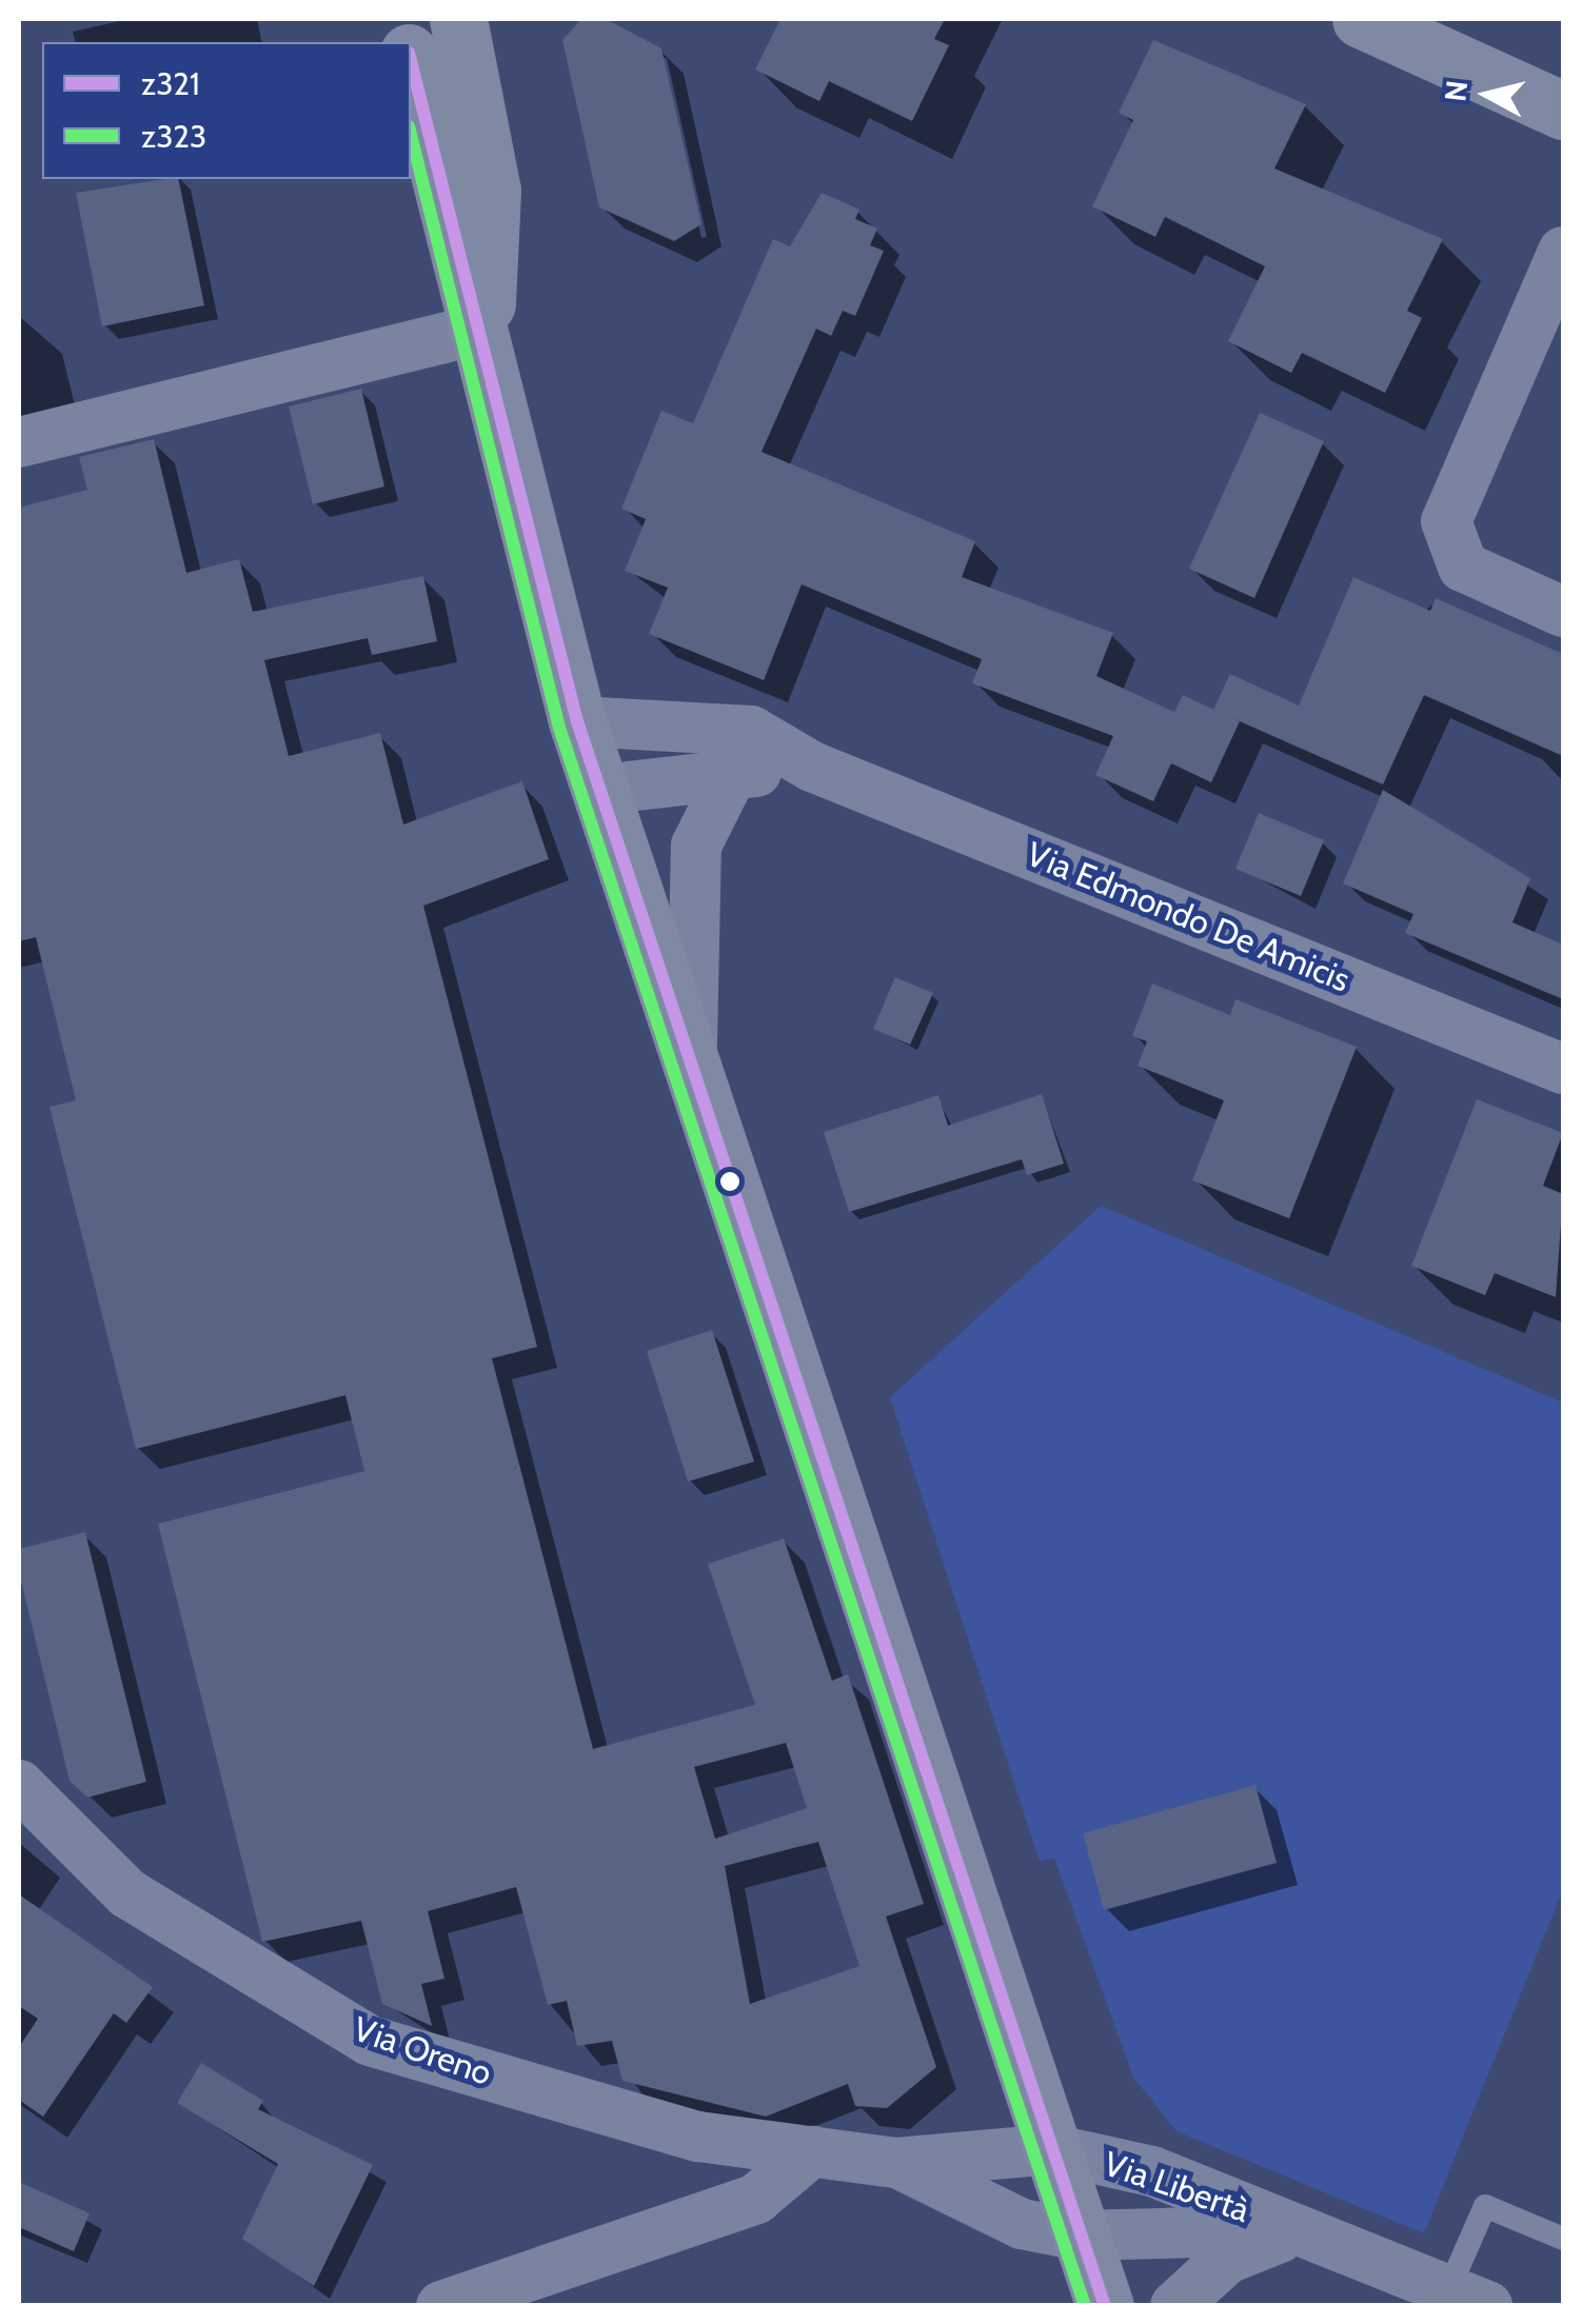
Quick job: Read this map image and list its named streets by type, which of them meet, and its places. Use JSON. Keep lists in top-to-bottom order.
{
  "streets": {
    "street": ["Via Edmondo De Amicis", "Via Oreno", "Via Libertà"]
  },
  "crossings": [
    ["Via Oreno", "Via Libertà"]
  ],
  "lines": ["transit line z321", "transit line z323"],
  "legend": ["z321", "z323"],
  "north": "left"
}
